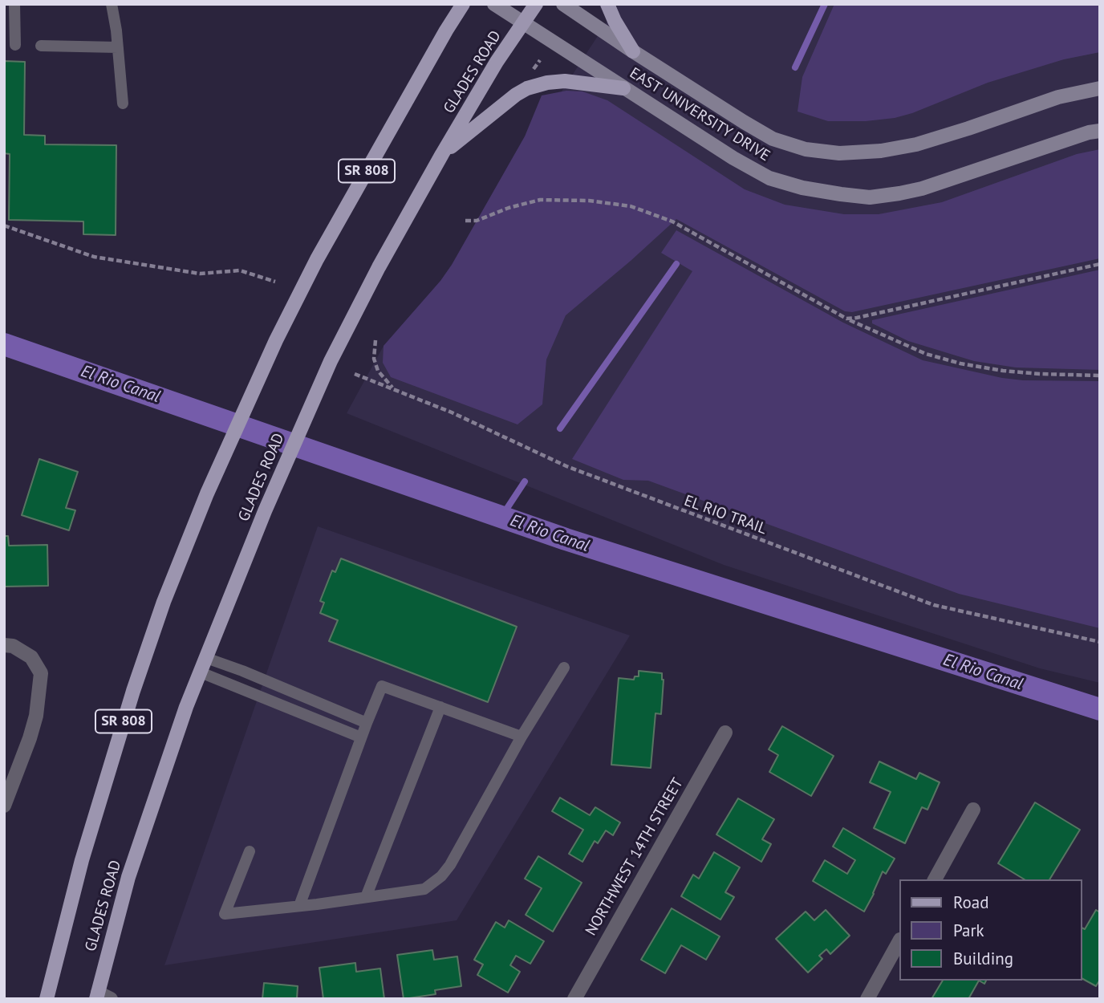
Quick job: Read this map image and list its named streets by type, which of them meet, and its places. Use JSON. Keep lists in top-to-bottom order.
{
  "streets": {
    "main road": ["GLADES ROAD", "SR 808"],
    "street": ["EAST UNIVERSITY DRIVE", "NORTHWEST 14TH STREET"],
    "path": ["EL RIO TRAIL"]
  },
  "crossings": [
    ["GLADES ROAD", "EAST UNIVERSITY DRIVE"]
  ],
  "water": ["El Rio Canal"],
  "legend": ["Road", "Park", "Building"]
}
